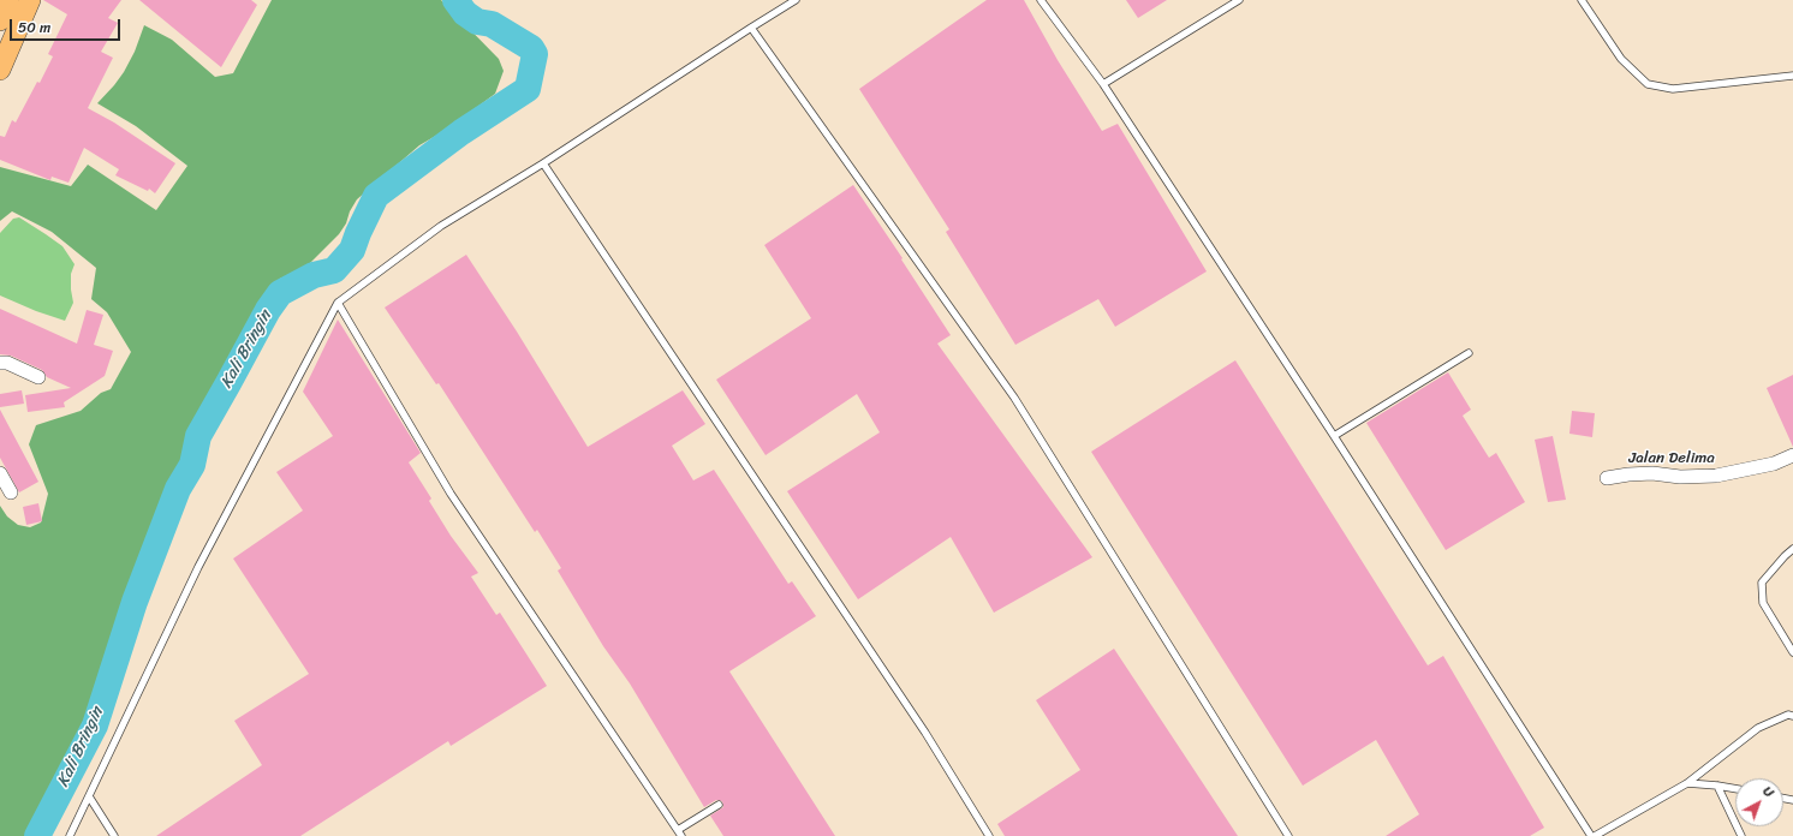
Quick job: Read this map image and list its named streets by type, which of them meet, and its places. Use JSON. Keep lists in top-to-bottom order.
{
  "streets": {
    "street": ["Jalan Delima"]
  },
  "water": ["Kali Bringin"],
  "scale_bar": "50 m",
  "north": "top right"
}
